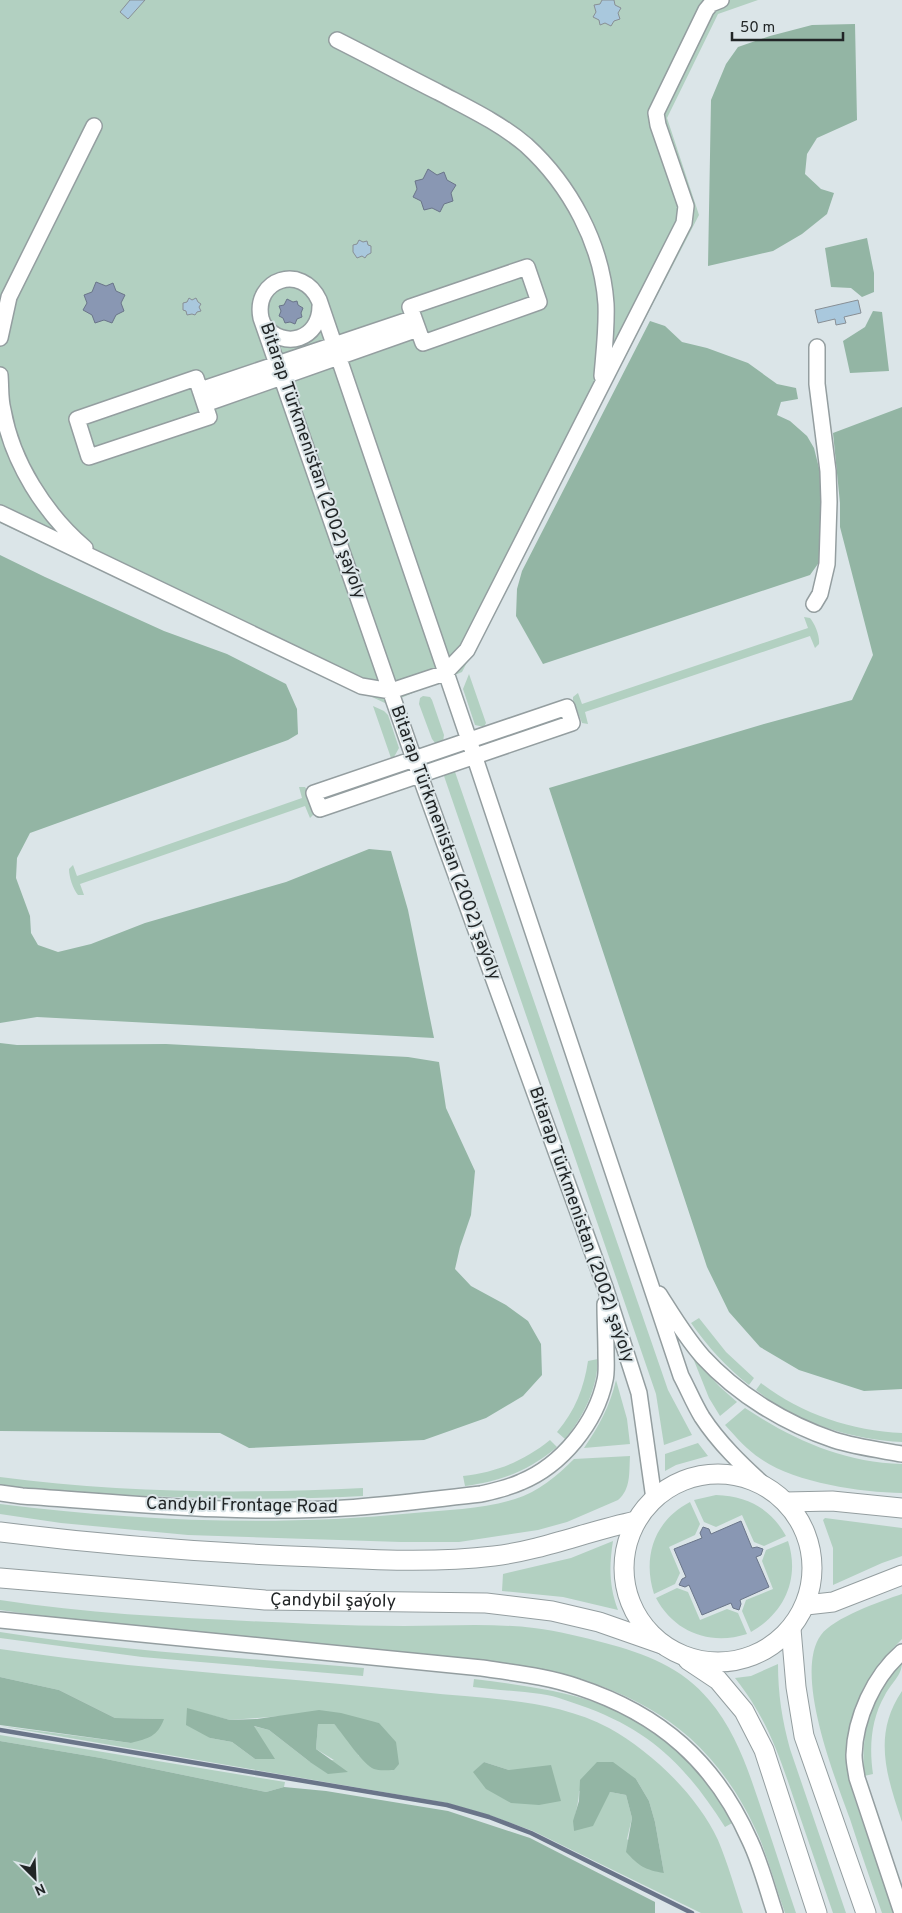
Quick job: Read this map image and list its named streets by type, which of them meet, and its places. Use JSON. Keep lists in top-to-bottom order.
{
  "streets": {
    "main road": ["Çandybil şaýoly"],
    "street": ["Bitarap Türkmenistan (2002) şaýoly", "Candybil Frontage Road"]
  },
  "crossings": [
    ["Bitarap Türkmenistan (2002) şaýoly", "Candybil Frontage Road"]
  ],
  "scale_bar": "50 m",
  "north": "bottom right"
}
